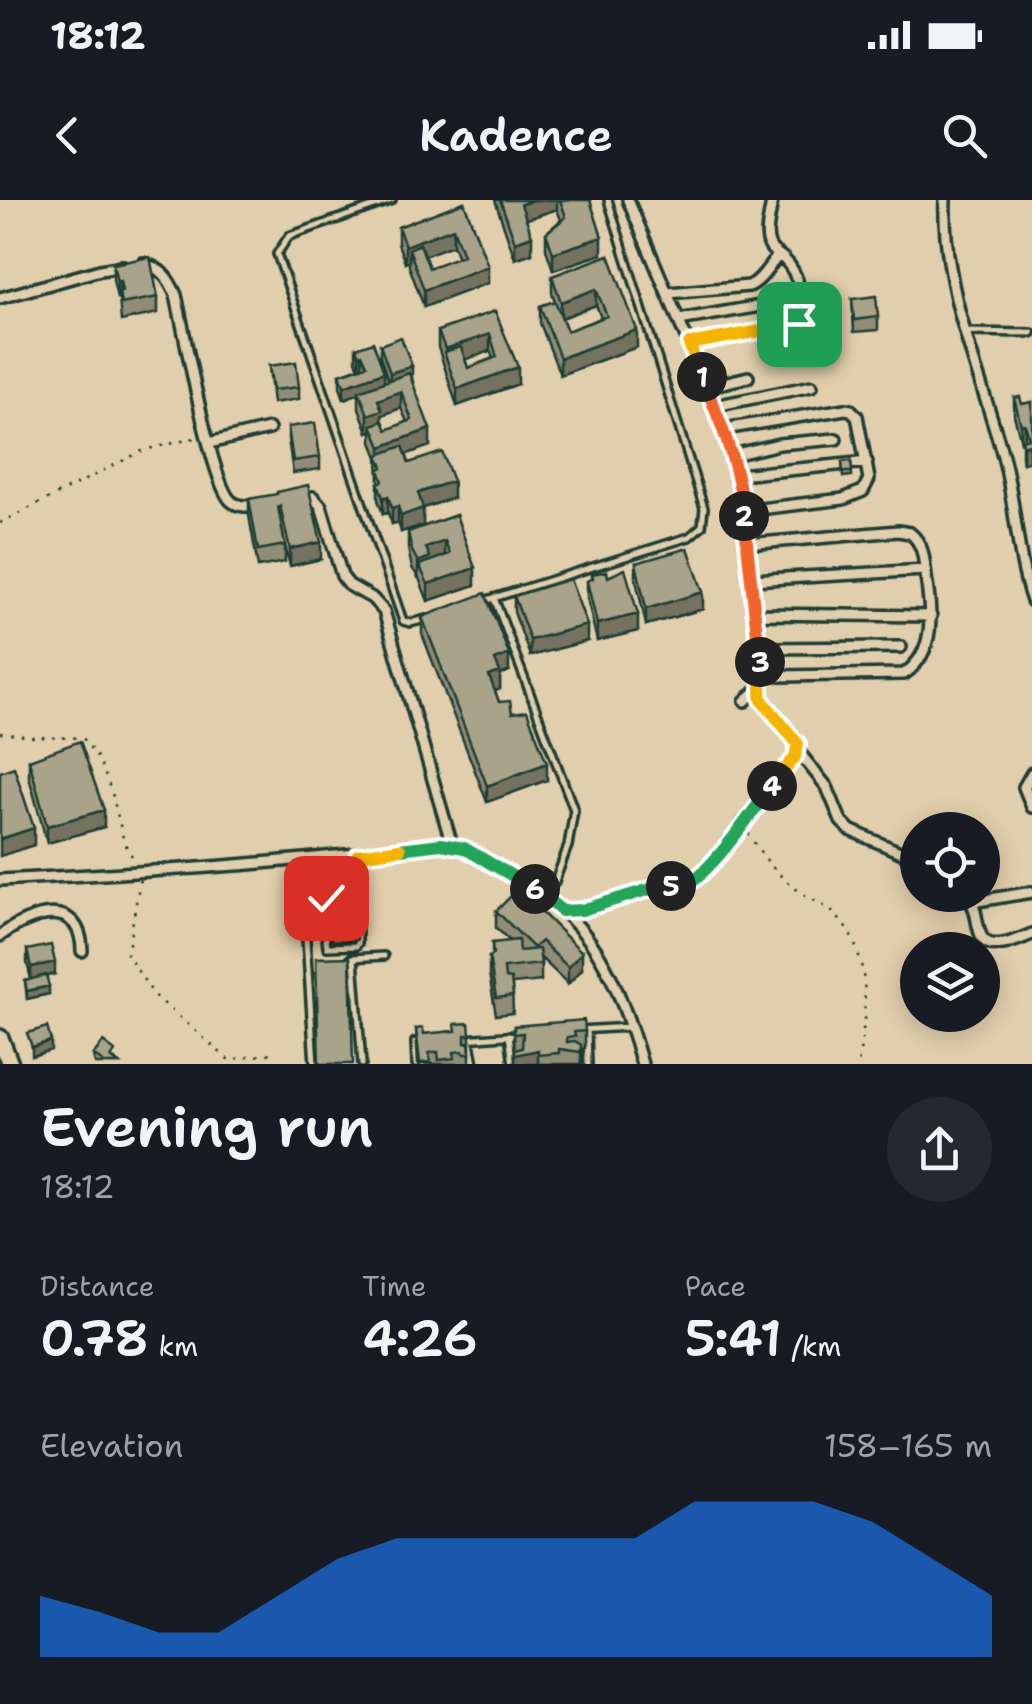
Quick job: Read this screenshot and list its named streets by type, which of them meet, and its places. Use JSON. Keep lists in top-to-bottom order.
{
  "page": {
    "status": "18:12",
    "header": "Kadence",
    "pins": [
      "1",
      "2",
      "3",
      "4",
      "5",
      "6"
    ],
    "heading": ["Evening run", "18:12"],
    "stats": [
      ["Distance", "0.78 km"],
      ["Time", "4:26"],
      ["Pace", "5:41 /km"]
    ],
    "chart": ["Elevation", "158–165 m"]
  }
}
